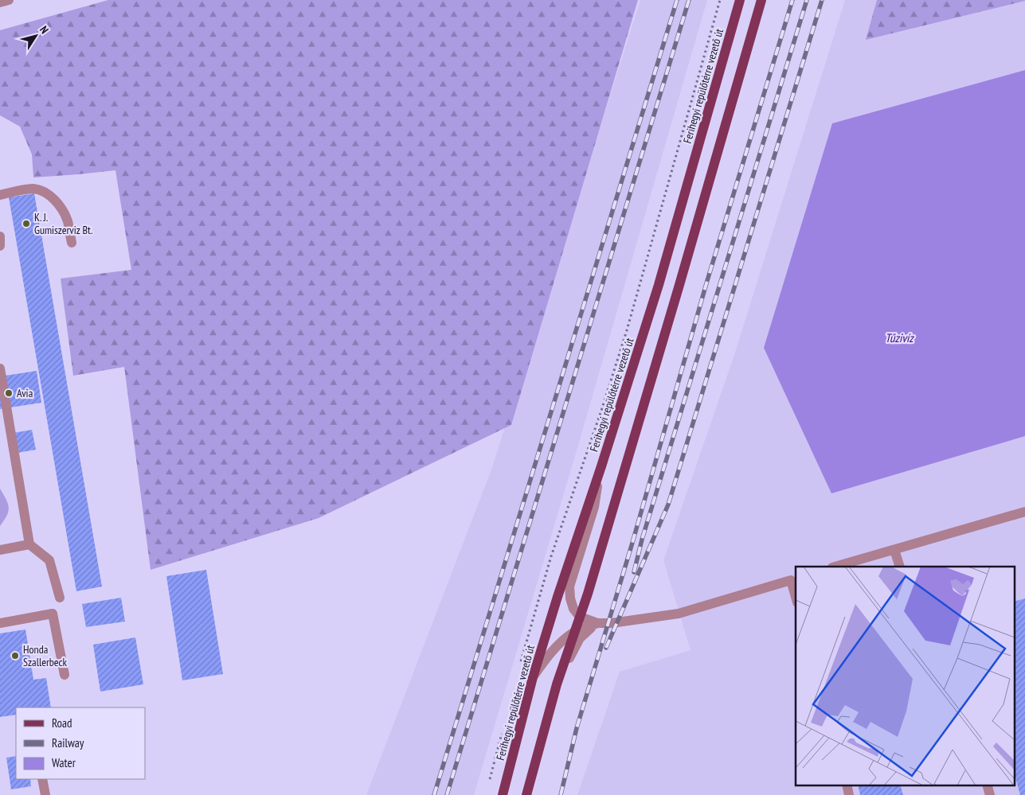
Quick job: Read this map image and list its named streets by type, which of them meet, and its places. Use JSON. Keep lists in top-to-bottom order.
{
  "streets": {
    "main road": ["Ferihegyi repülőtérre vezető út"]
  },
  "water": ["Tűzivíz"],
  "places": ["K. J. Gumiszerviz Bt.", "Avia", "Honda Szallerbeck"],
  "legend": ["Road", "Railway", "Water"],
  "north": "top right"
}
